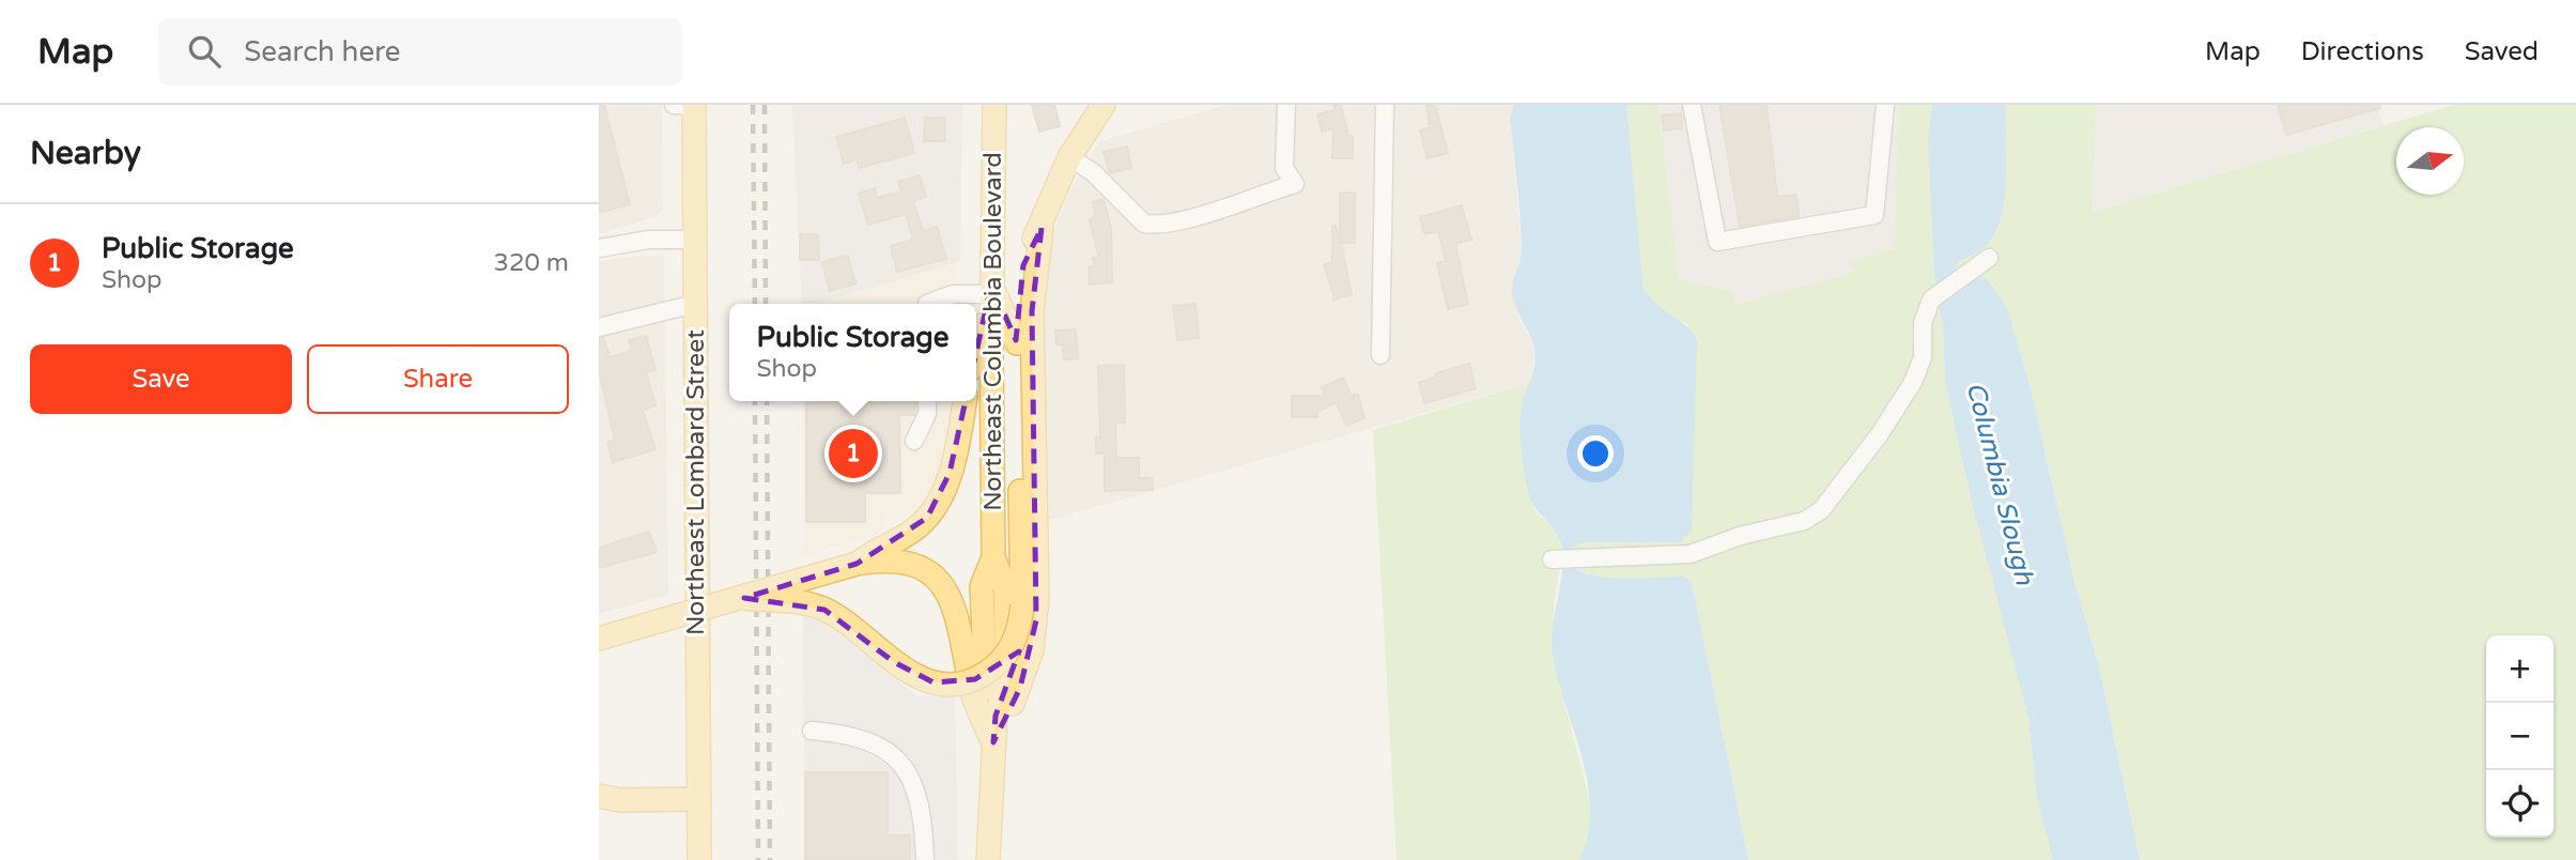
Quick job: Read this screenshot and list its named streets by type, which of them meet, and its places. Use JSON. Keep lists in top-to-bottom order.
{
  "streets": {
    "main road": ["Northeast Columbia Boulevard", "Northeast Lombard Street"]
  },
  "water": ["Columbia Slough"],
  "north": "right",
  "page": {
    "header": "Map",
    "search": "Search here",
    "nav": ["Map", "Directions", "Saved"],
    "heading": "Nearby",
    "list": [
      {
        "mark": "1",
        "name": "Public Storage",
        "note": "Shop",
        "value": "320 m"
      }
    ],
    "popup": ["Public Storage", "Shop"],
    "buttons": ["Save", "Share"],
    "pins": "1",
    "map_buttons": ["+", "−"]
  }
}
